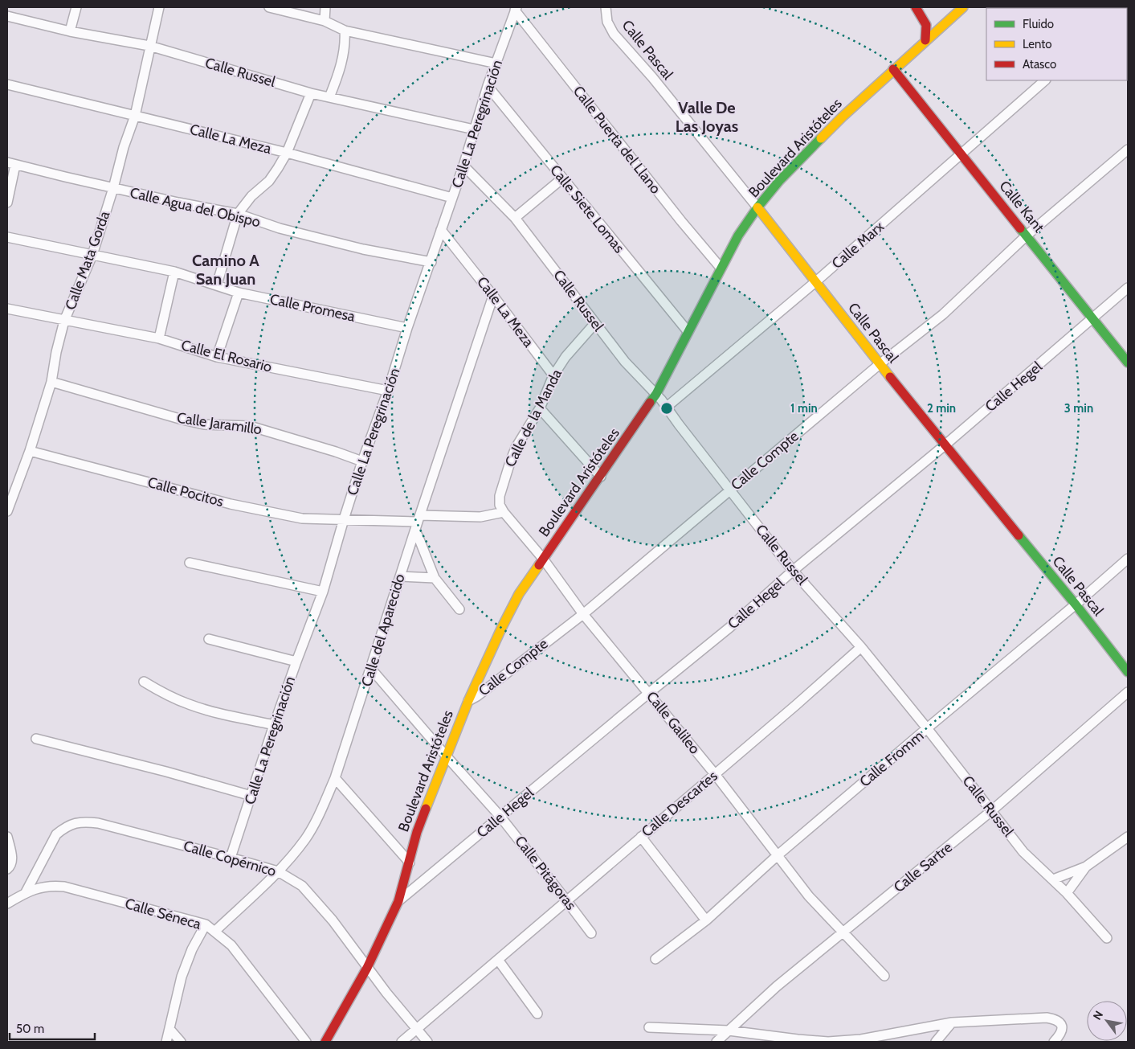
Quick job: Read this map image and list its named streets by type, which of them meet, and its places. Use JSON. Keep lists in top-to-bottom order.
{
  "streets": {
    "street": [
      "Calle Pascal",
      "Calle Russel",
      "Calle La Peregrinación",
      "Calle La Meza",
      "Calle Puerta del Llano",
      "Boulevard Aristóteles",
      "Calle Kant",
      "Calle Agua del Obispo",
      "Calle Siete Lomas",
      "Calle Marx",
      "Calle Mata Gorda",
      "Calle Promesa",
      "Calle El Rosario",
      "Calle Hegel",
      "Calle de la Manda",
      "Calle Jaramillo",
      "Calle Compte",
      "Calle Pocitos",
      "Calle del Aparecido",
      "Calle Galileo",
      "Calle Fromm",
      "Calle Descartes",
      "Calle Copérnico",
      "Calle Sartre",
      "Calle Pitágoras",
      "Calle Séneca"
    ]
  },
  "crossings": [
    ["Calle Pascal", "Boulevard Aristóteles"],
    ["Calle Pascal", "Calle Marx"],
    ["Calle Pascal", "Calle Hegel"],
    ["Calle Pascal", "Calle Compte"],
    ["Calle Pascal", "Calle Fromm"],
    ["Calle Russel", "Calle La Peregrinación"],
    ["Calle Russel", "Boulevard Aristóteles"],
    ["Calle Russel", "Calle Marx"],
    ["Calle Russel", "Calle Mata Gorda"],
    ["Calle Russel", "Calle Hegel"],
    ["Calle Russel", "Calle de la Manda"],
    ["Calle Russel", "Calle Compte"],
    ["Calle Russel", "Calle Fromm"],
    ["Calle Russel", "Calle Descartes"],
    ["Calle Russel", "Calle Sartre"],
    ["Calle La Peregrinación", "Calle La Meza"],
    ["Calle La Peregrinación", "Calle Puerta del Llano"],
    ["Calle La Peregrinación", "Calle Agua del Obispo"],
    ["Calle La Peregrinación", "Calle Siete Lomas"],
    ["Calle La Peregrinación", "Calle Promesa"],
    ["Calle La Peregrinación", "Calle El Rosario"],
    ["Calle La Peregrinación", "Calle Jaramillo"],
    ["Calle La Peregrinación", "Calle Pocitos"],
    ["Calle La Peregrinación", "Calle Copérnico"],
    ["Calle La Meza", "Calle Mata Gorda"],
    ["Calle La Meza", "Calle de la Manda"],
    ["Calle La Meza", "Calle del Aparecido"],
    ["Calle Puerta del Llano", "Boulevard Aristóteles"],
    ["Boulevard Aristóteles", "Calle Kant"],
    ["Boulevard Aristóteles", "Calle Siete Lomas"],
    ["Boulevard Aristóteles", "Calle Hegel"],
    ["Boulevard Aristóteles", "Calle Compte"],
    ["Boulevard Aristóteles", "Calle Galileo"],
    ["Boulevard Aristóteles", "Calle Copérnico"],
    ["Boulevard Aristóteles", "Calle Pitágoras"],
    ["Calle Kant", "Calle Marx"],
    ["Calle Kant", "Calle Hegel"],
    ["Calle Kant", "Calle Compte"],
    ["Calle Agua del Obispo", "Calle Mata Gorda"],
    ["Calle Mata Gorda", "Calle Promesa"],
    ["Calle Mata Gorda", "Calle El Rosario"],
    ["Calle Mata Gorda", "Calle Jaramillo"],
    ["Calle Mata Gorda", "Calle Pocitos"],
    ["Calle Hegel", "Calle Galileo"],
    ["Calle Hegel", "Calle Pitágoras"],
    ["Calle de la Manda", "Calle Galileo"],
    ["Calle Compte", "Calle Galileo"],
    ["Calle del Aparecido", "Calle Copérnico"],
    ["Calle del Aparecido", "Calle Pitágoras"],
    ["Calle del Aparecido", "Calle Séneca"],
    ["Calle Galileo", "Calle Fromm"],
    ["Calle Galileo", "Calle Descartes"],
    ["Calle Galileo", "Calle Sartre"],
    ["Calle Descartes", "Calle Copérnico"],
    ["Calle Descartes", "Calle Pitágoras"],
    ["Calle Copérnico", "Calle Séneca"]
  ],
  "districts": ["Valle De Las Joyas", "Camino A San Juan"],
  "legend": ["Fluido", "Lento", "Atasco"],
  "scale_bar": "50 m",
  "north": "top left",
  "rings": ["1 min", "2 min", "3 min"]
}
